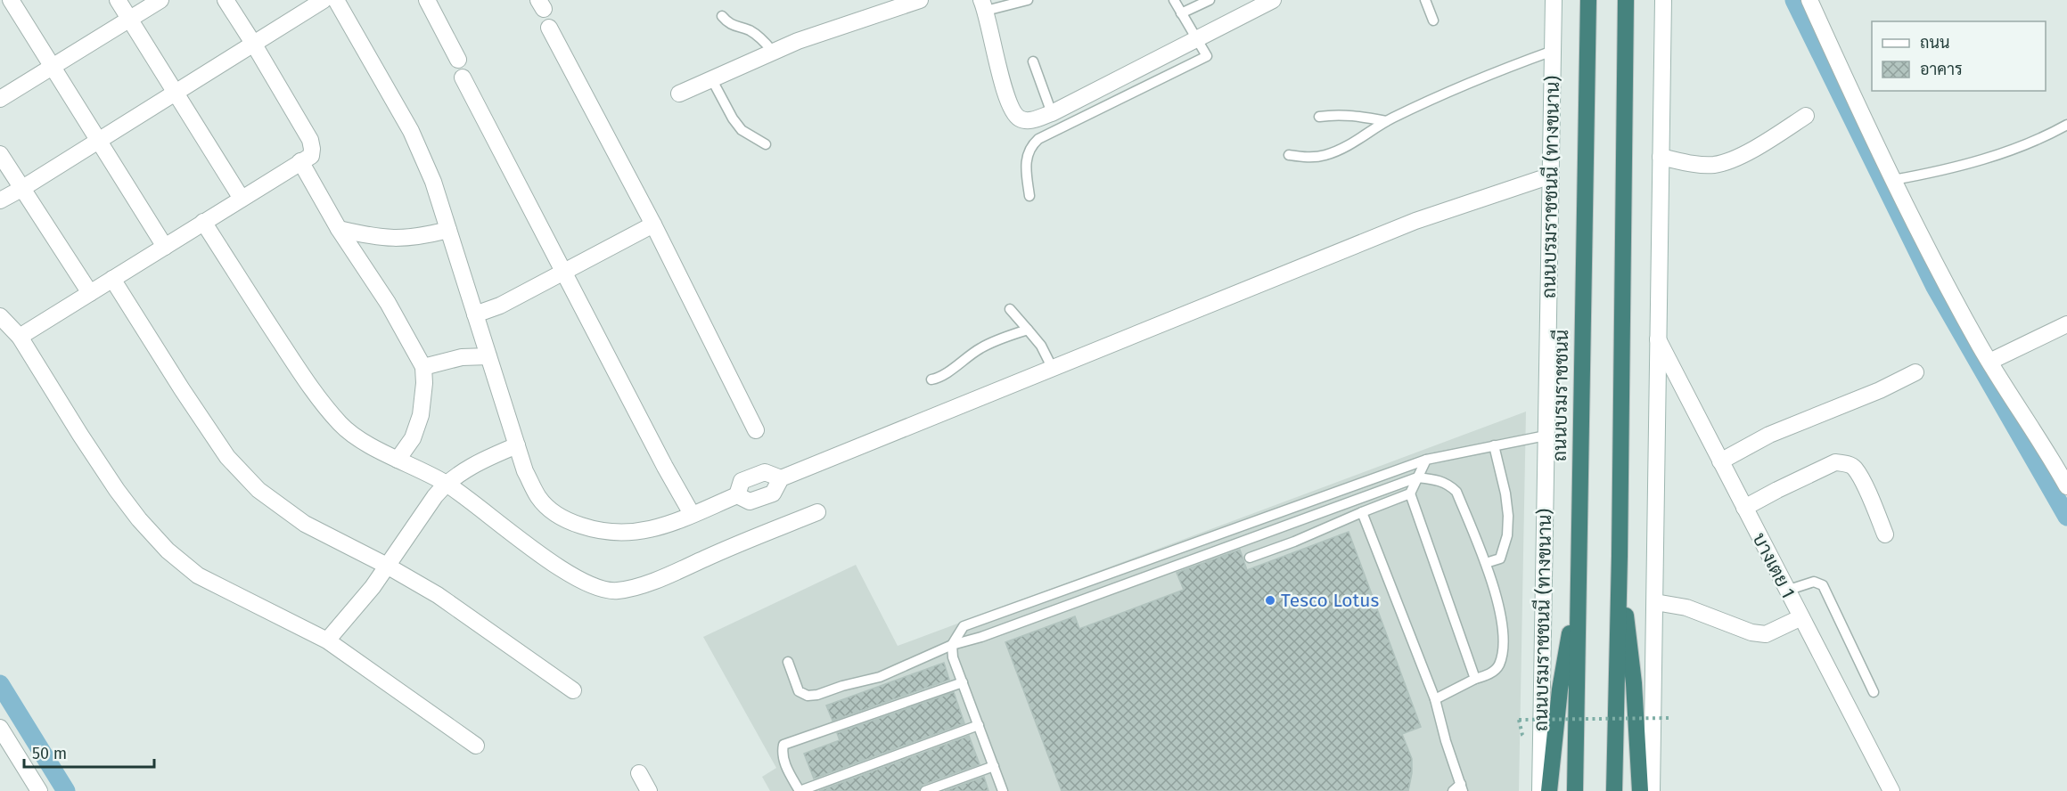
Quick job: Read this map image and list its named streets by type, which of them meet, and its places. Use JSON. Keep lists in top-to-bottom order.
{
  "streets": {
    "highway": ["ถนนบรมราชชนนี"],
    "street": ["ถนนบรมราชชนนี (ทางขนาน)", "บางเตย 1"]
  },
  "places": ["Tesco Lotus"],
  "legend": ["ถนน", "อาคาร"],
  "scale_bar": "50 m"
}
